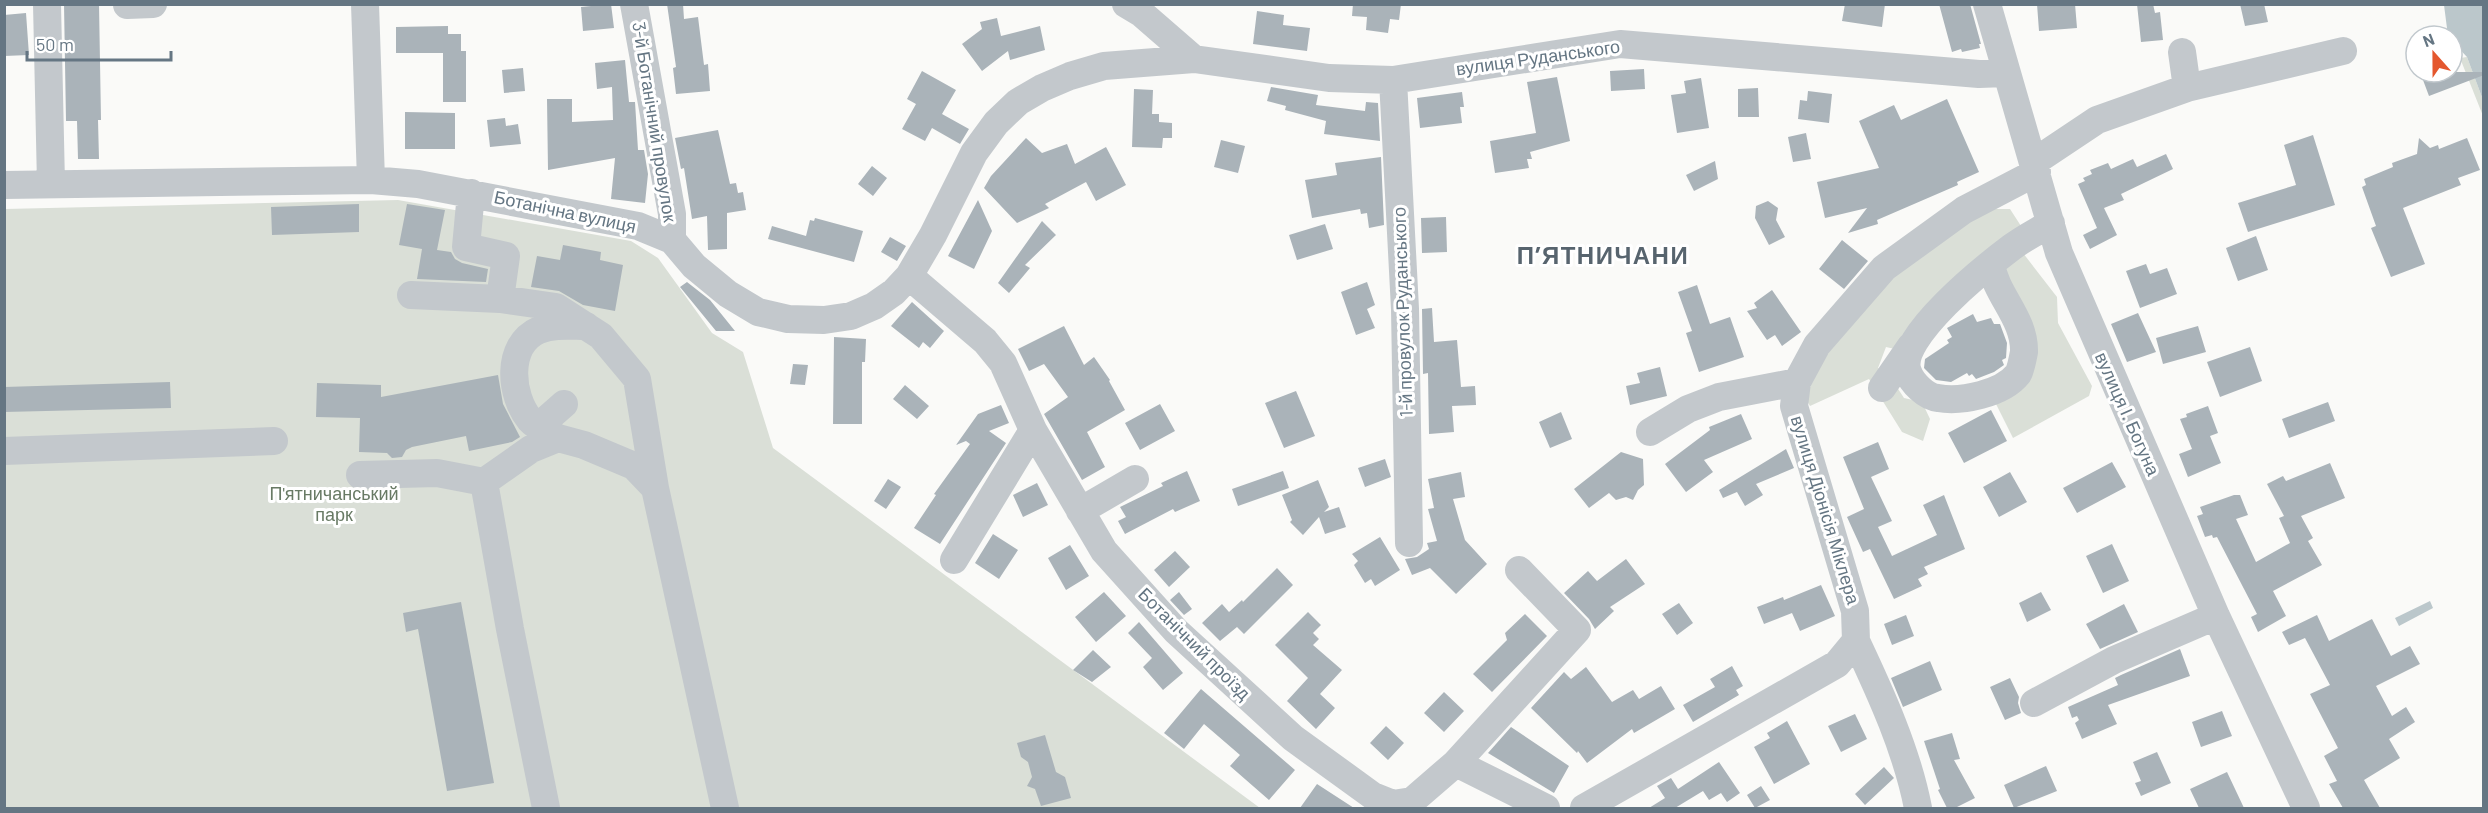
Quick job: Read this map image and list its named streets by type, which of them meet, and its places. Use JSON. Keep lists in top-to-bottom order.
{
  "streets": {
    "street": [
      "вулиця Руданського",
      "3-й Ботанічний провулок",
      "Ботанічна вулиця",
      "1-й провулок Руданського",
      "вулиця І. Богуна",
      "вулиця Діонісія Міклера",
      "Ботанічний проїзд"
    ]
  },
  "crossings": [
    ["вулиця Руданського", "Ботанічна вулиця"],
    ["вулиця Руданського", "1-й провулок Руданського"],
    ["вулиця Руданського", "вулиця І. Богуна"],
    ["3-й Ботанічний провулок", "Ботанічна вулиця"],
    ["Ботанічна вулиця", "Ботанічний проїзд"],
    ["вулиця І. Богуна", "вулиця Діонісія Міклера"]
  ],
  "districts": ["П’ЯТНИЧАНИ"],
  "parks": ["П'ятничанський парк"],
  "scale_bar": "50 m",
  "north": "top"
}
